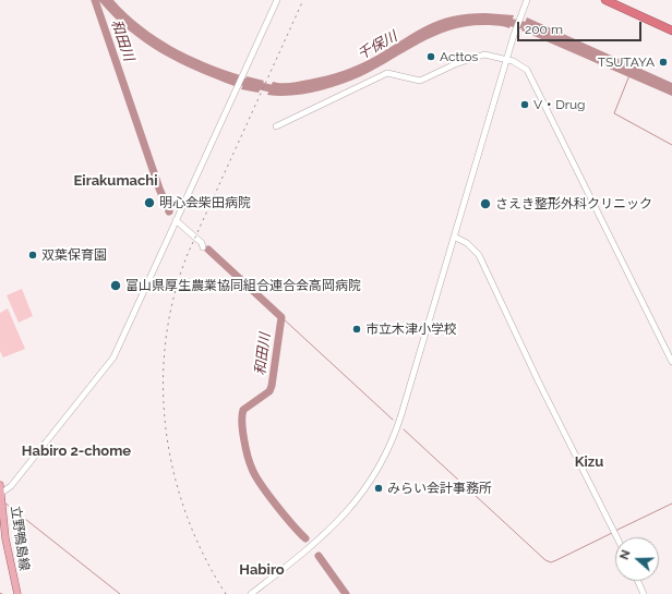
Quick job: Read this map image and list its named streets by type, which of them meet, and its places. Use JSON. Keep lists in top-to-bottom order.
{
  "streets": {
    "main road": ["立野鴨島線"]
  },
  "districts": [
    "Eirakumachi",
    "Habiro 2-chome",
    "Kizu",
    "Habiro"
  ],
  "water": ["和田川", "千保川"],
  "places": [
    "Acttos",
    "TSUTAYA",
    "V・Drug",
    "明心会柴田病院",
    "さえき整形外科クリニック",
    "双葉保育園",
    "富山県厚生農業協同組合連合会高岡病院",
    "市立木津小学校",
    "みらい会計事務所"
  ],
  "scale_bar": "200 m",
  "north": "left"
}
